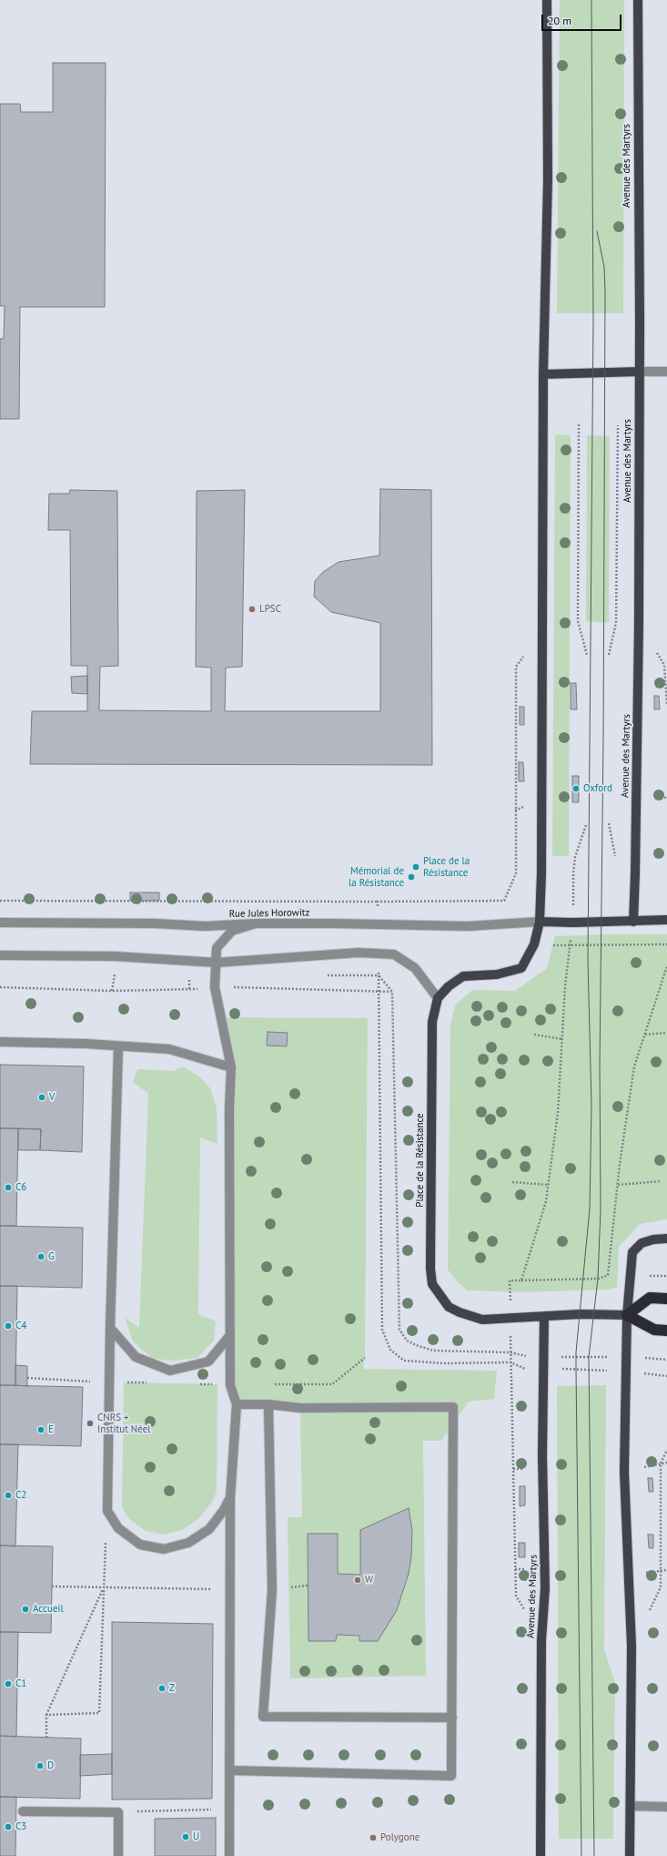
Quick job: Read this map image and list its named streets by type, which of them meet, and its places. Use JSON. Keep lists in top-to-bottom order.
{
  "streets": {
    "main road": ["Avenue des Martyrs", "Place de la Résistance"],
    "street": ["Rue Jules Horowitz"]
  },
  "crossings": [
    ["Avenue des Martyrs", "Place de la Résistance"]
  ],
  "places": [
    "LPSC",
    "Oxford",
    "Place de la Résistance",
    "Mémorial de la Résistance",
    "V",
    "C6",
    "G",
    "C4",
    "CNRS + Institut Néel",
    "E",
    "C2",
    "W",
    "Accueil",
    "C1",
    "Z",
    "D",
    "C3",
    "U",
    "Polygone"
  ],
  "scale_bar": "20 m"
}
